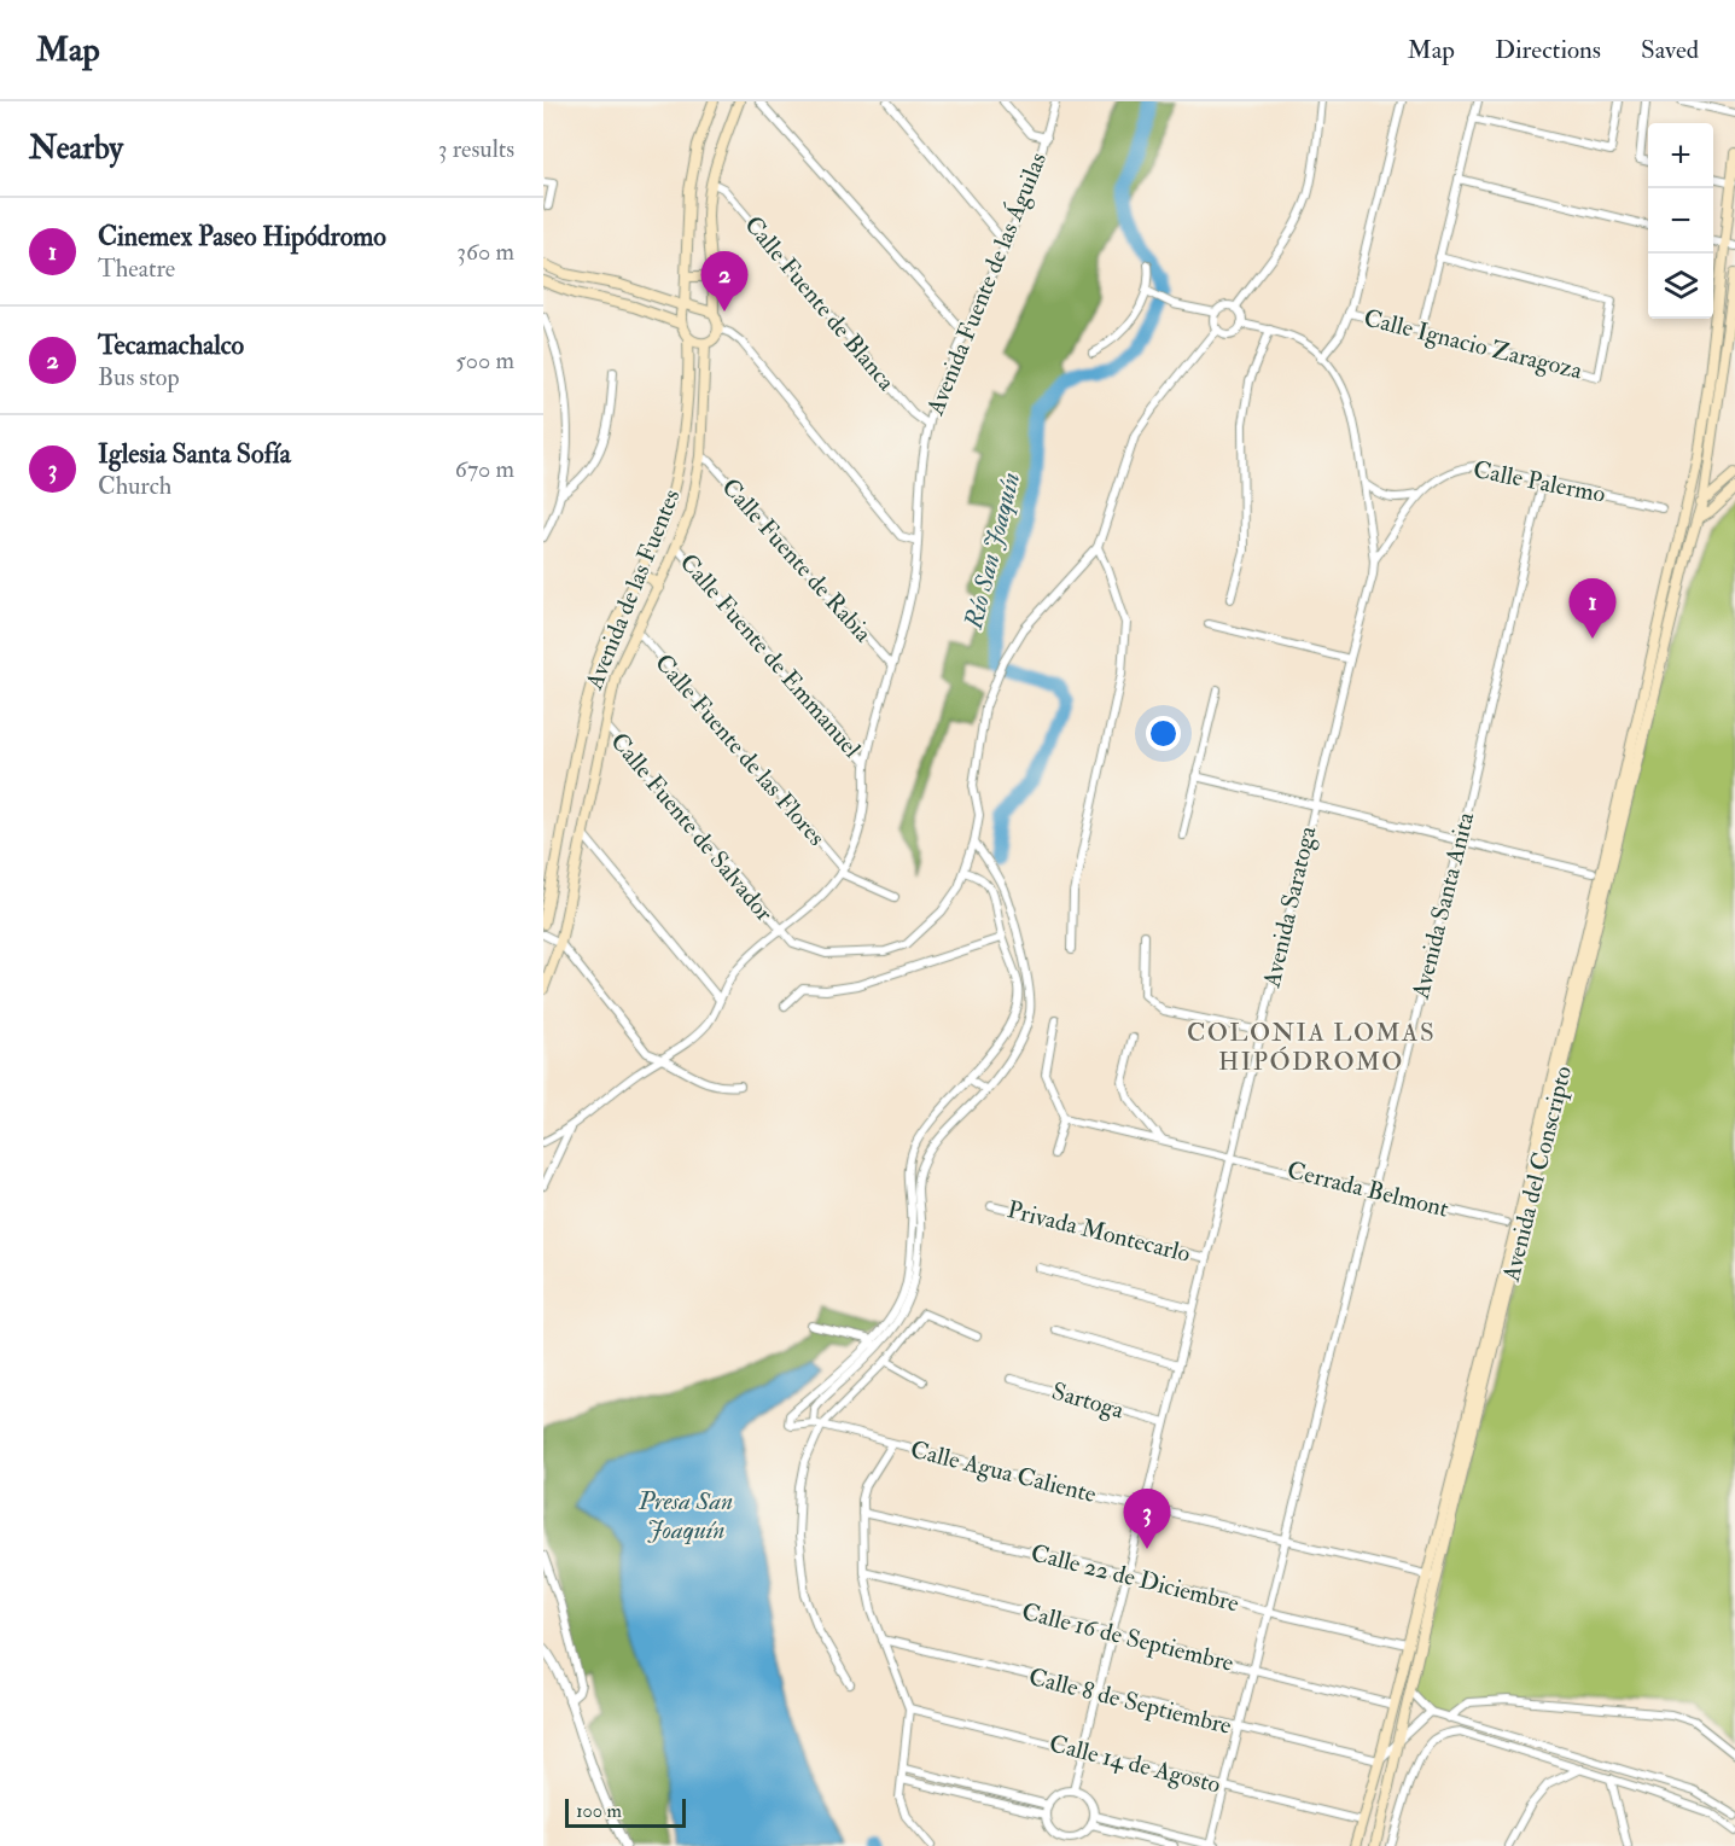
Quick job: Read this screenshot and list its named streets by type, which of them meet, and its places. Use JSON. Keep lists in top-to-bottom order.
{
  "streets": {
    "main road": ["Avenida de las Fuentes", "Avenida del Conscripto"],
    "street": [
      "Avenida Fuente de las Águilas",
      "Calle Fuente de Blanca",
      "Calle Ignacio Zaragoza",
      "Calle Palermo",
      "Calle Fuente de Rabia",
      "Calle Fuente de Emmanuel",
      "Calle Fuente de las Flores",
      "Calle Fuente de Salvador",
      "Avenida Santa Anita",
      "Avenida Saratoga",
      "Cerrada Belmont",
      "Privada Montecarlo",
      "Sartoga",
      "Calle Agua Caliente",
      "Calle 22 de Diciembre",
      "Calle 16 de Septiembre",
      "Calle 8 de Septiembre",
      "Calle 14 de Agosto"
    ]
  },
  "crossings": [
    ["Avenida Fuente de las Águilas", "Calle Fuente de Blanca"],
    ["Avenida Fuente de las Águilas", "Calle Fuente de Rabia"],
    ["Avenida Fuente de las Águilas", "Calle Fuente de Emmanuel"],
    ["Avenida Fuente de las Águilas", "Calle Fuente de las Flores"],
    ["Avenida Fuente de las Águilas", "Calle Fuente de Salvador"],
    ["Calle Palermo", "Avenida Santa Anita"],
    ["Calle Palermo", "Avenida Saratoga"],
    ["Calle Fuente de Rabia", "Avenida de las Fuentes"],
    ["Avenida de las Fuentes", "Calle Fuente de Emmanuel"],
    ["Avenida de las Fuentes", "Calle Fuente de las Flores"],
    ["Avenida de las Fuentes", "Calle Fuente de Salvador"],
    ["Avenida Santa Anita", "Cerrada Belmont"],
    ["Avenida Santa Anita", "Calle Agua Caliente"],
    ["Avenida Santa Anita", "Calle 22 de Diciembre"],
    ["Avenida Santa Anita", "Calle 16 de Septiembre"],
    ["Avenida Santa Anita", "Calle 8 de Septiembre"],
    ["Avenida Santa Anita", "Calle 14 de Agosto"],
    ["Avenida Saratoga", "Cerrada Belmont"],
    ["Avenida Saratoga", "Privada Montecarlo"],
    ["Avenida Saratoga", "Sartoga"],
    ["Avenida Saratoga", "Calle Agua Caliente"],
    ["Avenida Saratoga", "Calle 22 de Diciembre"],
    ["Avenida Saratoga", "Calle 16 de Septiembre"],
    ["Avenida Saratoga", "Calle 8 de Septiembre"],
    ["Avenida Saratoga", "Calle 14 de Agosto"],
    ["Avenida del Conscripto", "Calle Agua Caliente"],
    ["Avenida del Conscripto", "Calle 22 de Diciembre"],
    ["Avenida del Conscripto", "Calle 16 de Septiembre"],
    ["Avenida del Conscripto", "Calle 8 de Septiembre"],
    ["Avenida del Conscripto", "Calle 14 de Agosto"]
  ],
  "districts": ["COLONIA LOMAS HIPÓDROMO"],
  "water": ["Río San Joaquín", "Presa San Joaquín"],
  "scale_bar": "100 m",
  "page": {
    "header": "Map",
    "nav": ["Map", "Directions", "Saved"],
    "heading": ["Nearby", "3 results"],
    "map_buttons": ["+", "−"],
    "list": [
      {
        "mark": "1",
        "name": "Cinemex Paseo Hipódromo",
        "note": "Theatre",
        "value": "360 m"
      },
      {
        "mark": "2",
        "name": "Tecamachalco",
        "note": "Bus stop",
        "value": "500 m"
      },
      {
        "mark": "3",
        "name": "Iglesia Santa Sofía",
        "note": "Church",
        "value": "670 m"
      }
    ],
    "pins": ["2", "1", "3"],
    "scale": "100 m"
  }
}
